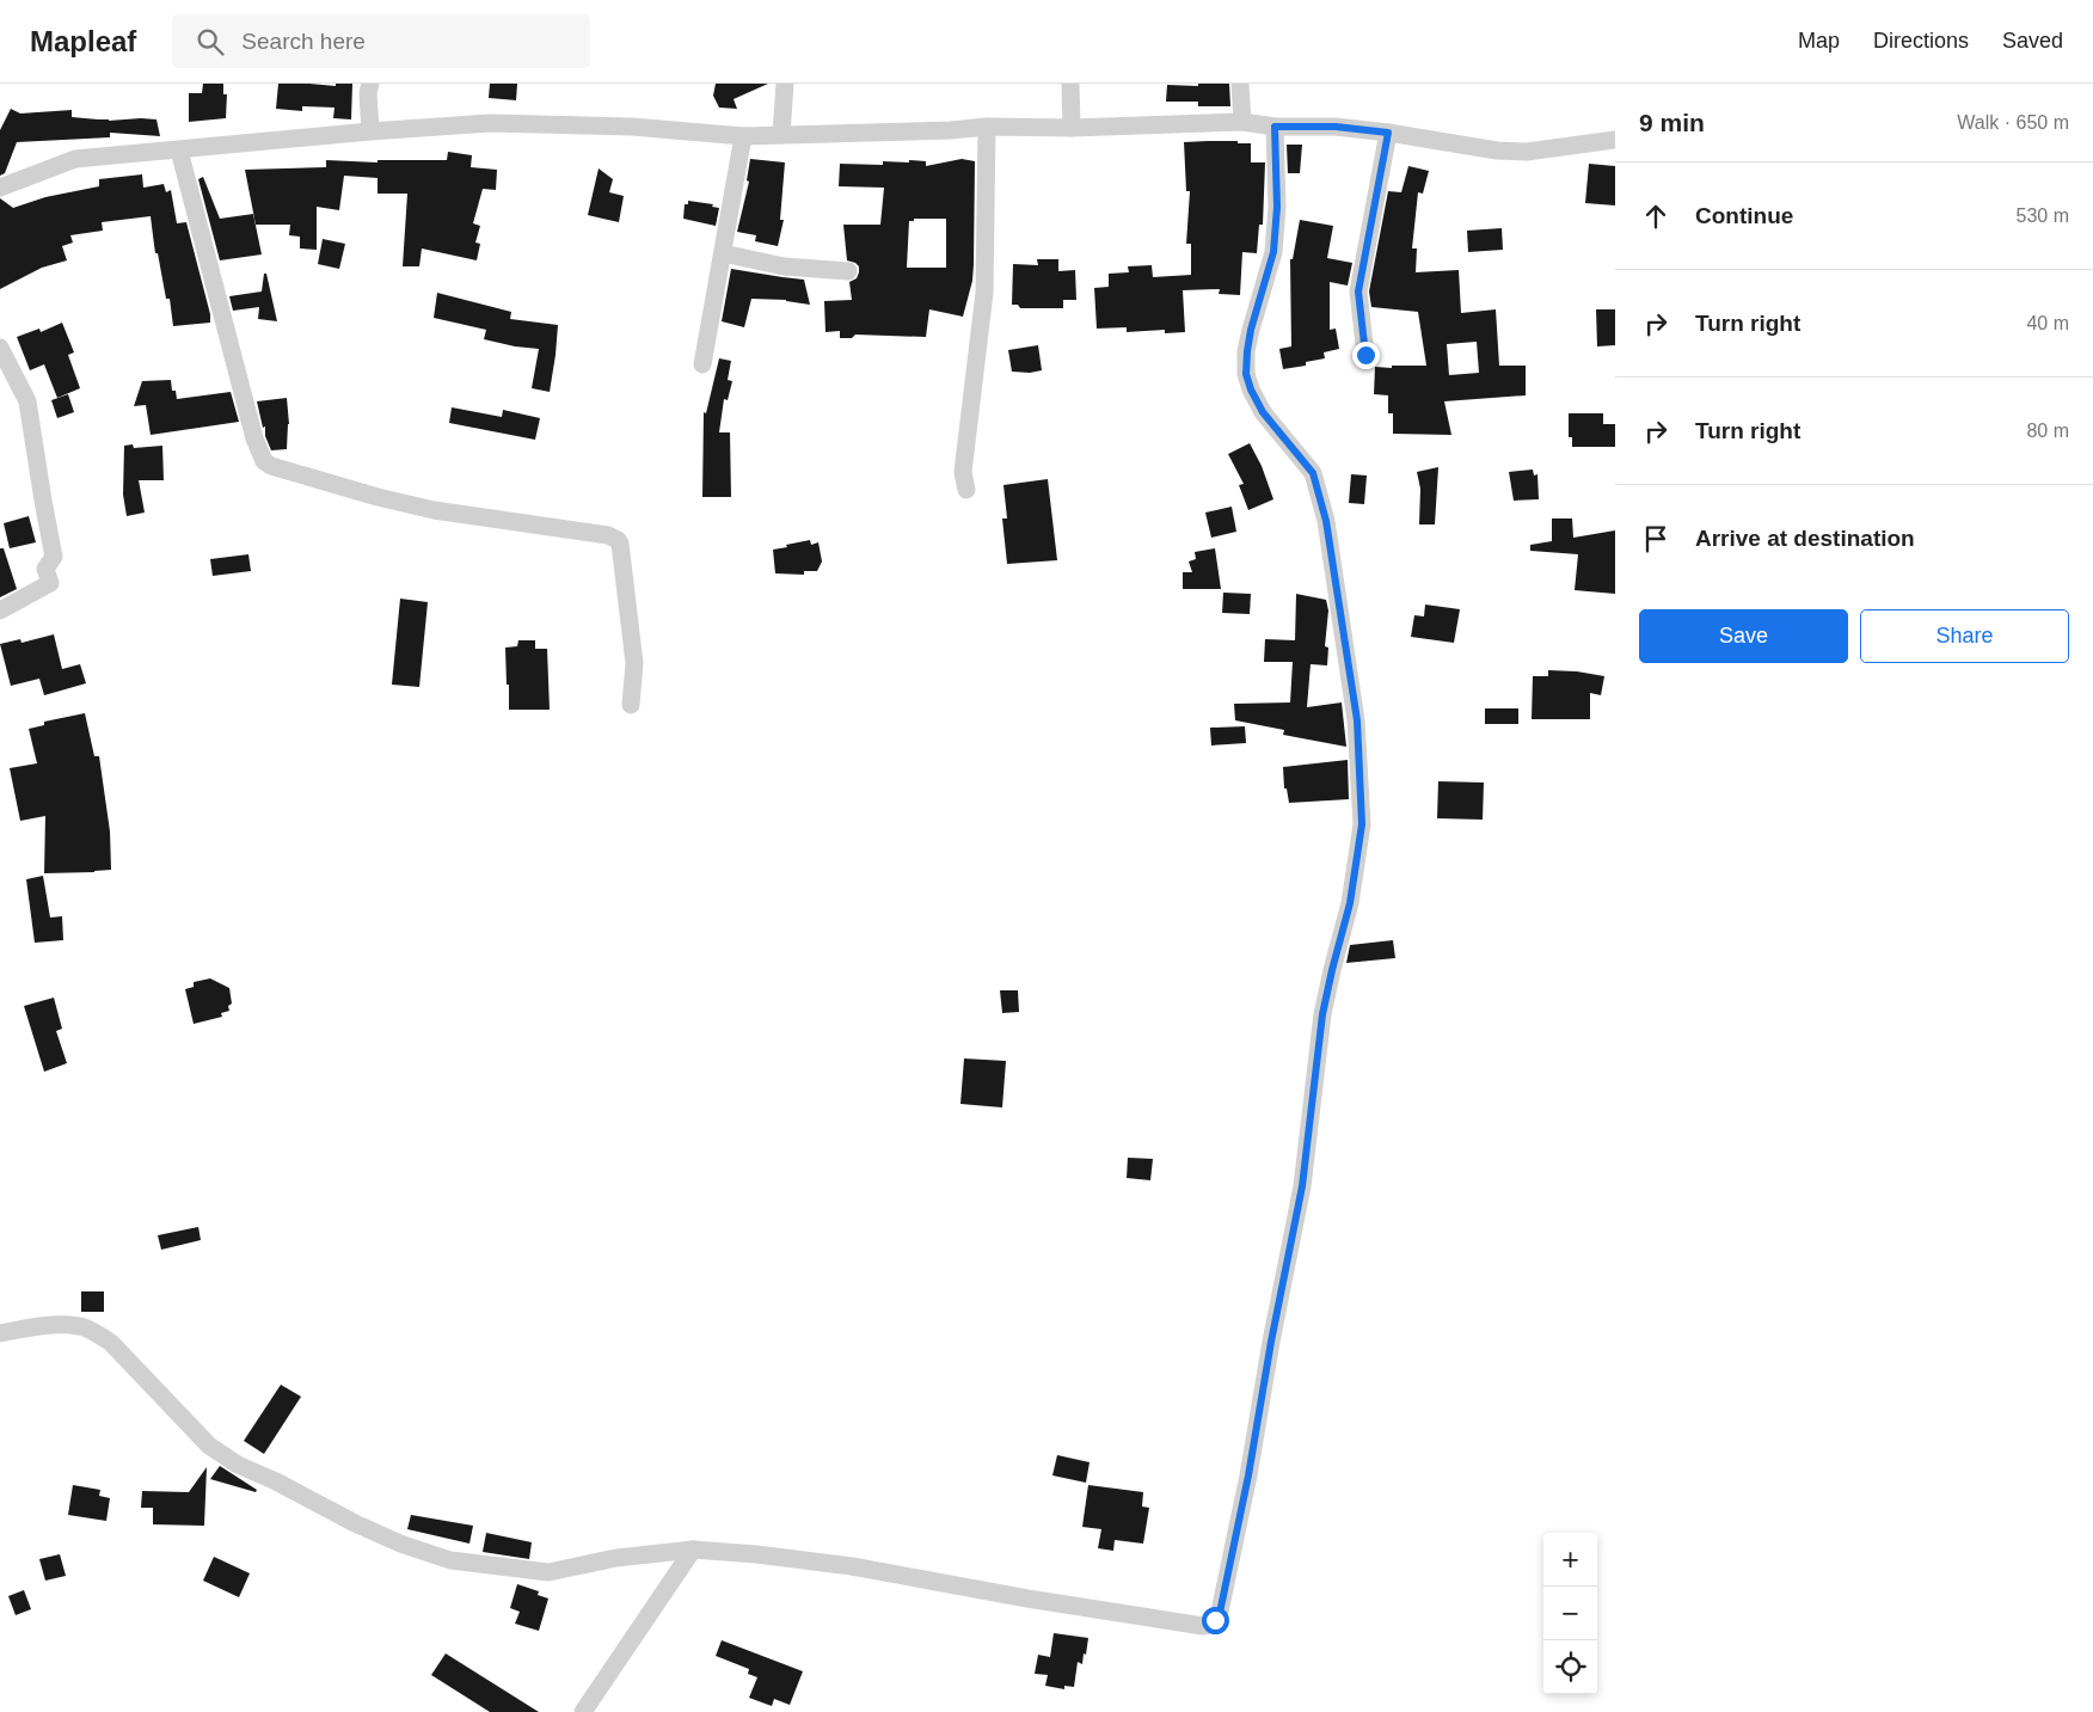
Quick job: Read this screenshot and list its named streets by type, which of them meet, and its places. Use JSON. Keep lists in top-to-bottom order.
{
  "page": {
    "header": "Mapleaf",
    "search": "Search here",
    "nav": ["Map", "Directions", "Saved"],
    "heading": ["9 min", "Walk · 650 m"],
    "list": [
      ["Continue", "530 m"],
      ["Turn right", "40 m"],
      ["Turn right", "80 m"],
      "Arrive at destination"
    ],
    "buttons": ["Save", "Share"],
    "map_buttons": ["+", "−"]
  }
}
